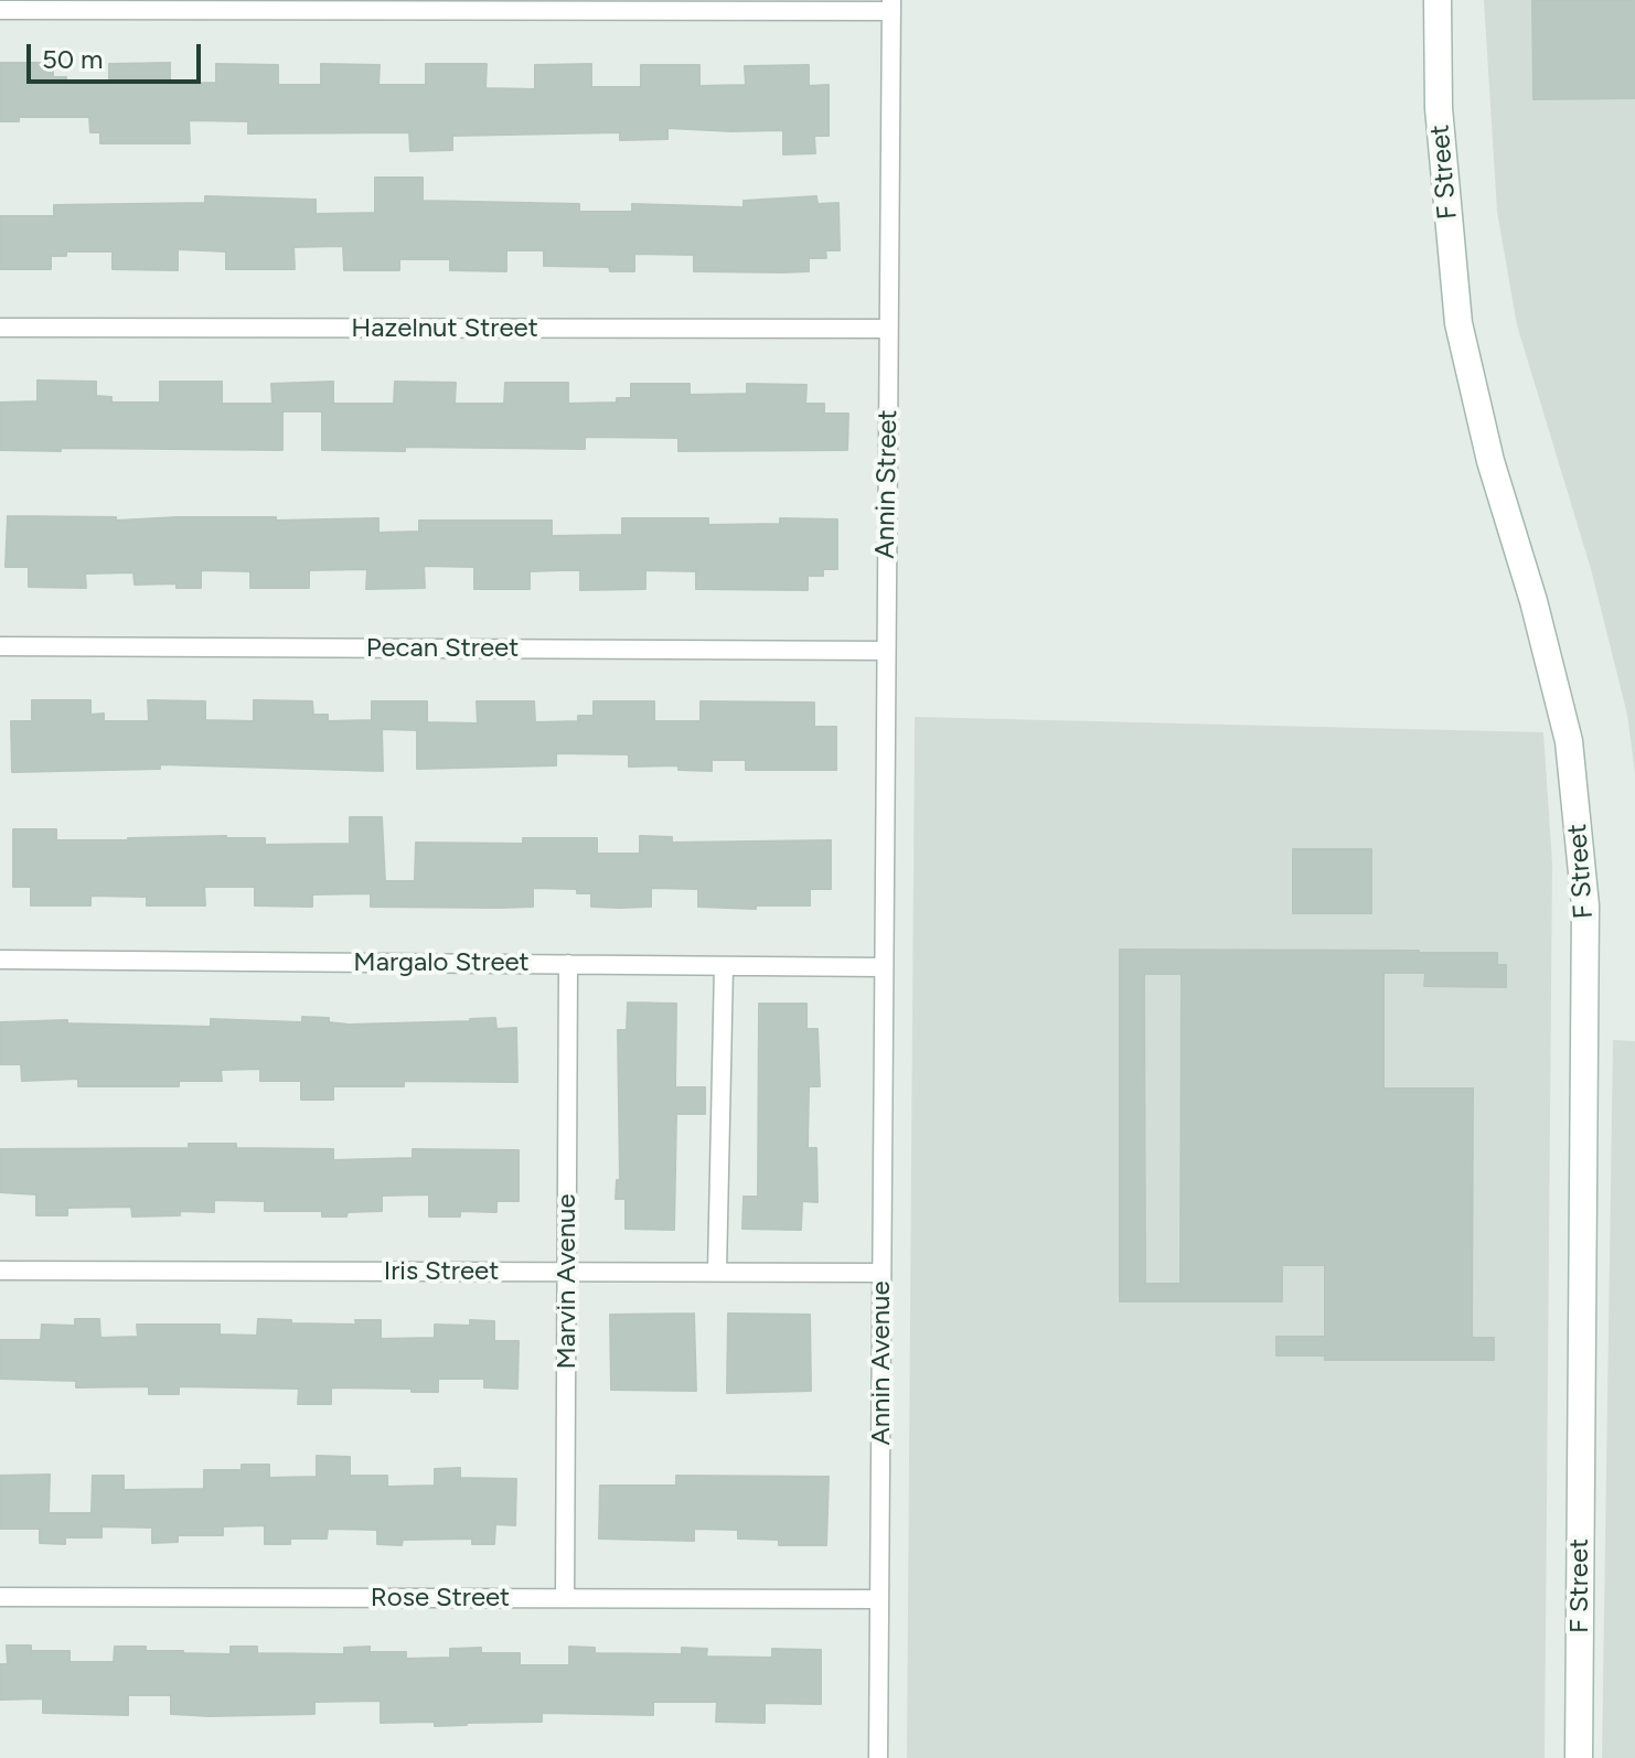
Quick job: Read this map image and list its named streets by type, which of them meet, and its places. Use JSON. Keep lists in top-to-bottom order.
{
  "streets": {
    "street": [
      "F Street",
      "Hazelnut Street",
      "Annin Street",
      "Pecan Street",
      "Margalo Street",
      "Iris Street",
      "Marvin Avenue",
      "Annin Avenue",
      "Rose Street"
    ]
  },
  "crossings": [
    ["Hazelnut Street", "Annin Street"],
    ["Annin Street", "Pecan Street"],
    ["Annin Street", "Margalo Street"],
    ["Annin Street", "Annin Avenue"],
    ["Margalo Street", "Marvin Avenue"],
    ["Margalo Street", "Annin Avenue"],
    ["Iris Street", "Marvin Avenue"],
    ["Iris Street", "Annin Avenue"],
    ["Marvin Avenue", "Rose Street"],
    ["Annin Avenue", "Rose Street"]
  ],
  "scale_bar": "50 m"
}
